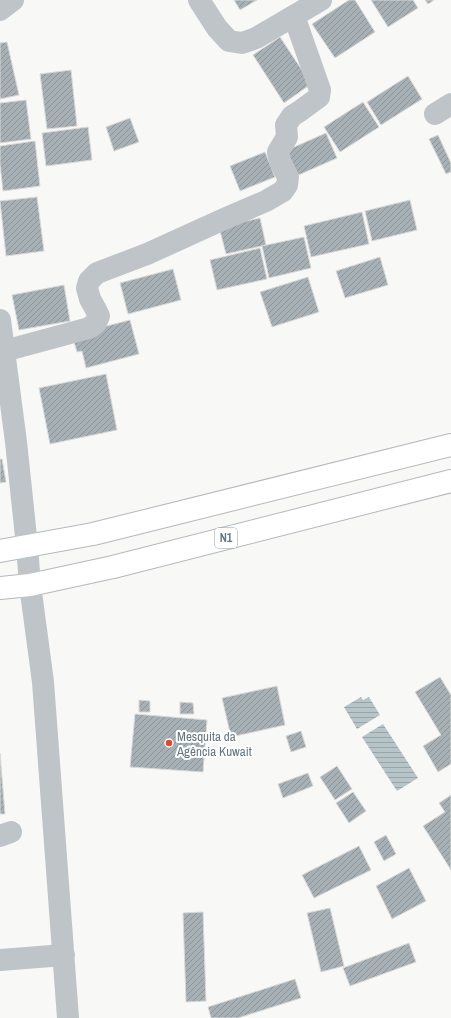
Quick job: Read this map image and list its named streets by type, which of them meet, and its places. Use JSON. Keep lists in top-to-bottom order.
{
  "streets": {
    "main road": ["N1"]
  },
  "places": ["Mesquita da Agência Kuwait"]
}
